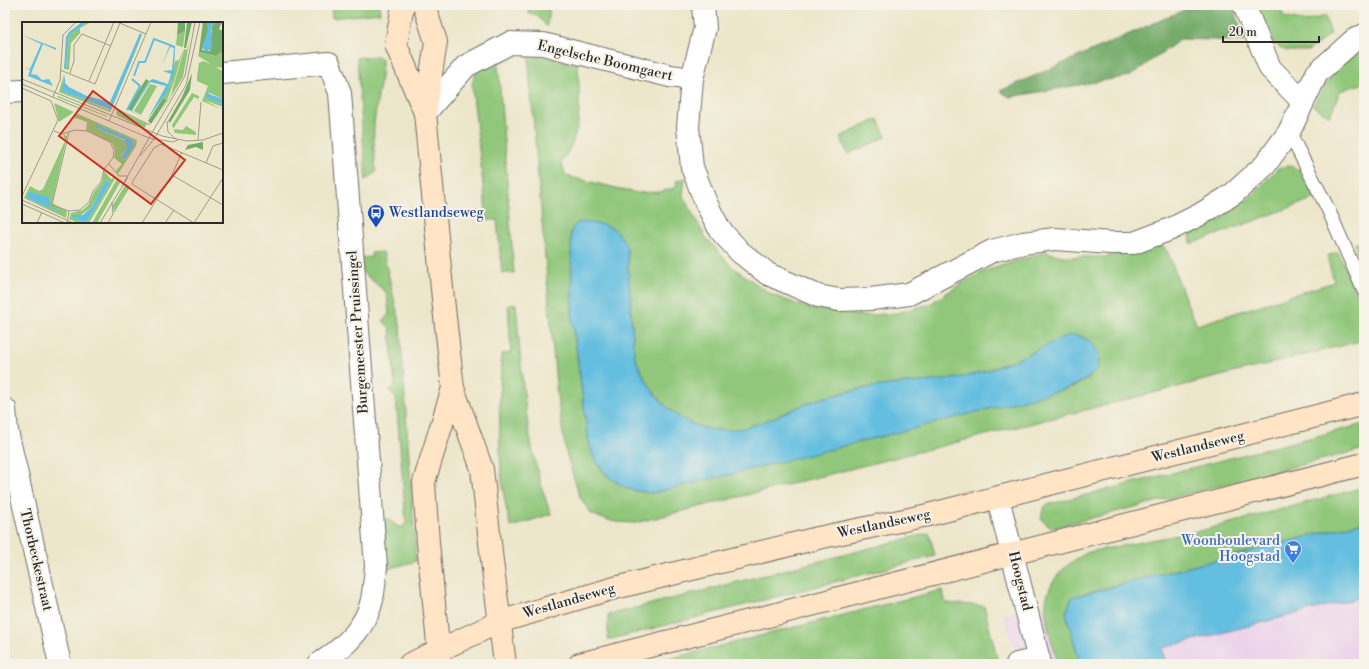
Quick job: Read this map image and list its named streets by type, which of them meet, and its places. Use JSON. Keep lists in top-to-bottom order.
{
  "streets": {
    "main road": ["Westlandseweg"],
    "street": [
      "Engelsche Boomgaert",
      "Burgemeester Pruissingel",
      "Thorbeckestraat",
      "Hoogstad"
    ]
  },
  "crossings": [
    ["Westlandseweg", "Hoogstad"]
  ],
  "places": {
    "bus stop": ["Westlandseweg"],
    "supermarket": ["Woonboulevard Hoogstad"]
  },
  "scale_bar": "20 m"
}
